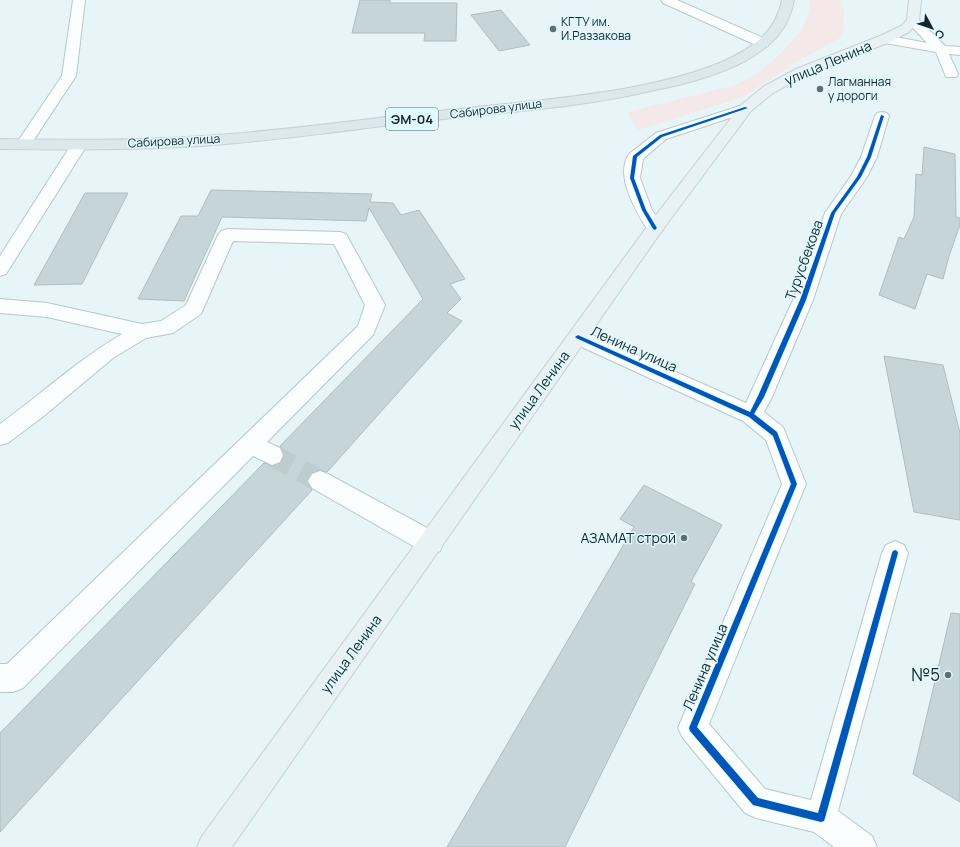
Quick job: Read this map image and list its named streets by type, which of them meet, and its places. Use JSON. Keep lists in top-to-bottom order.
{
  "streets": {
    "highway": ["Сабирова улица", "ЭМ-04"],
    "main road": ["улица Ленина"],
    "street": ["Турусбекова", "Ленина улица"]
  },
  "crossings": [
    ["улица Ленина", "Ленина улица"],
    ["Турусбекова", "Ленина улица"]
  ],
  "places": [
    "КГТУ им. И.Раззакова",
    "Лагманная у дороги",
    "АЗАМАТ строй",
    "№5"
  ],
  "north": "bottom right"
}
